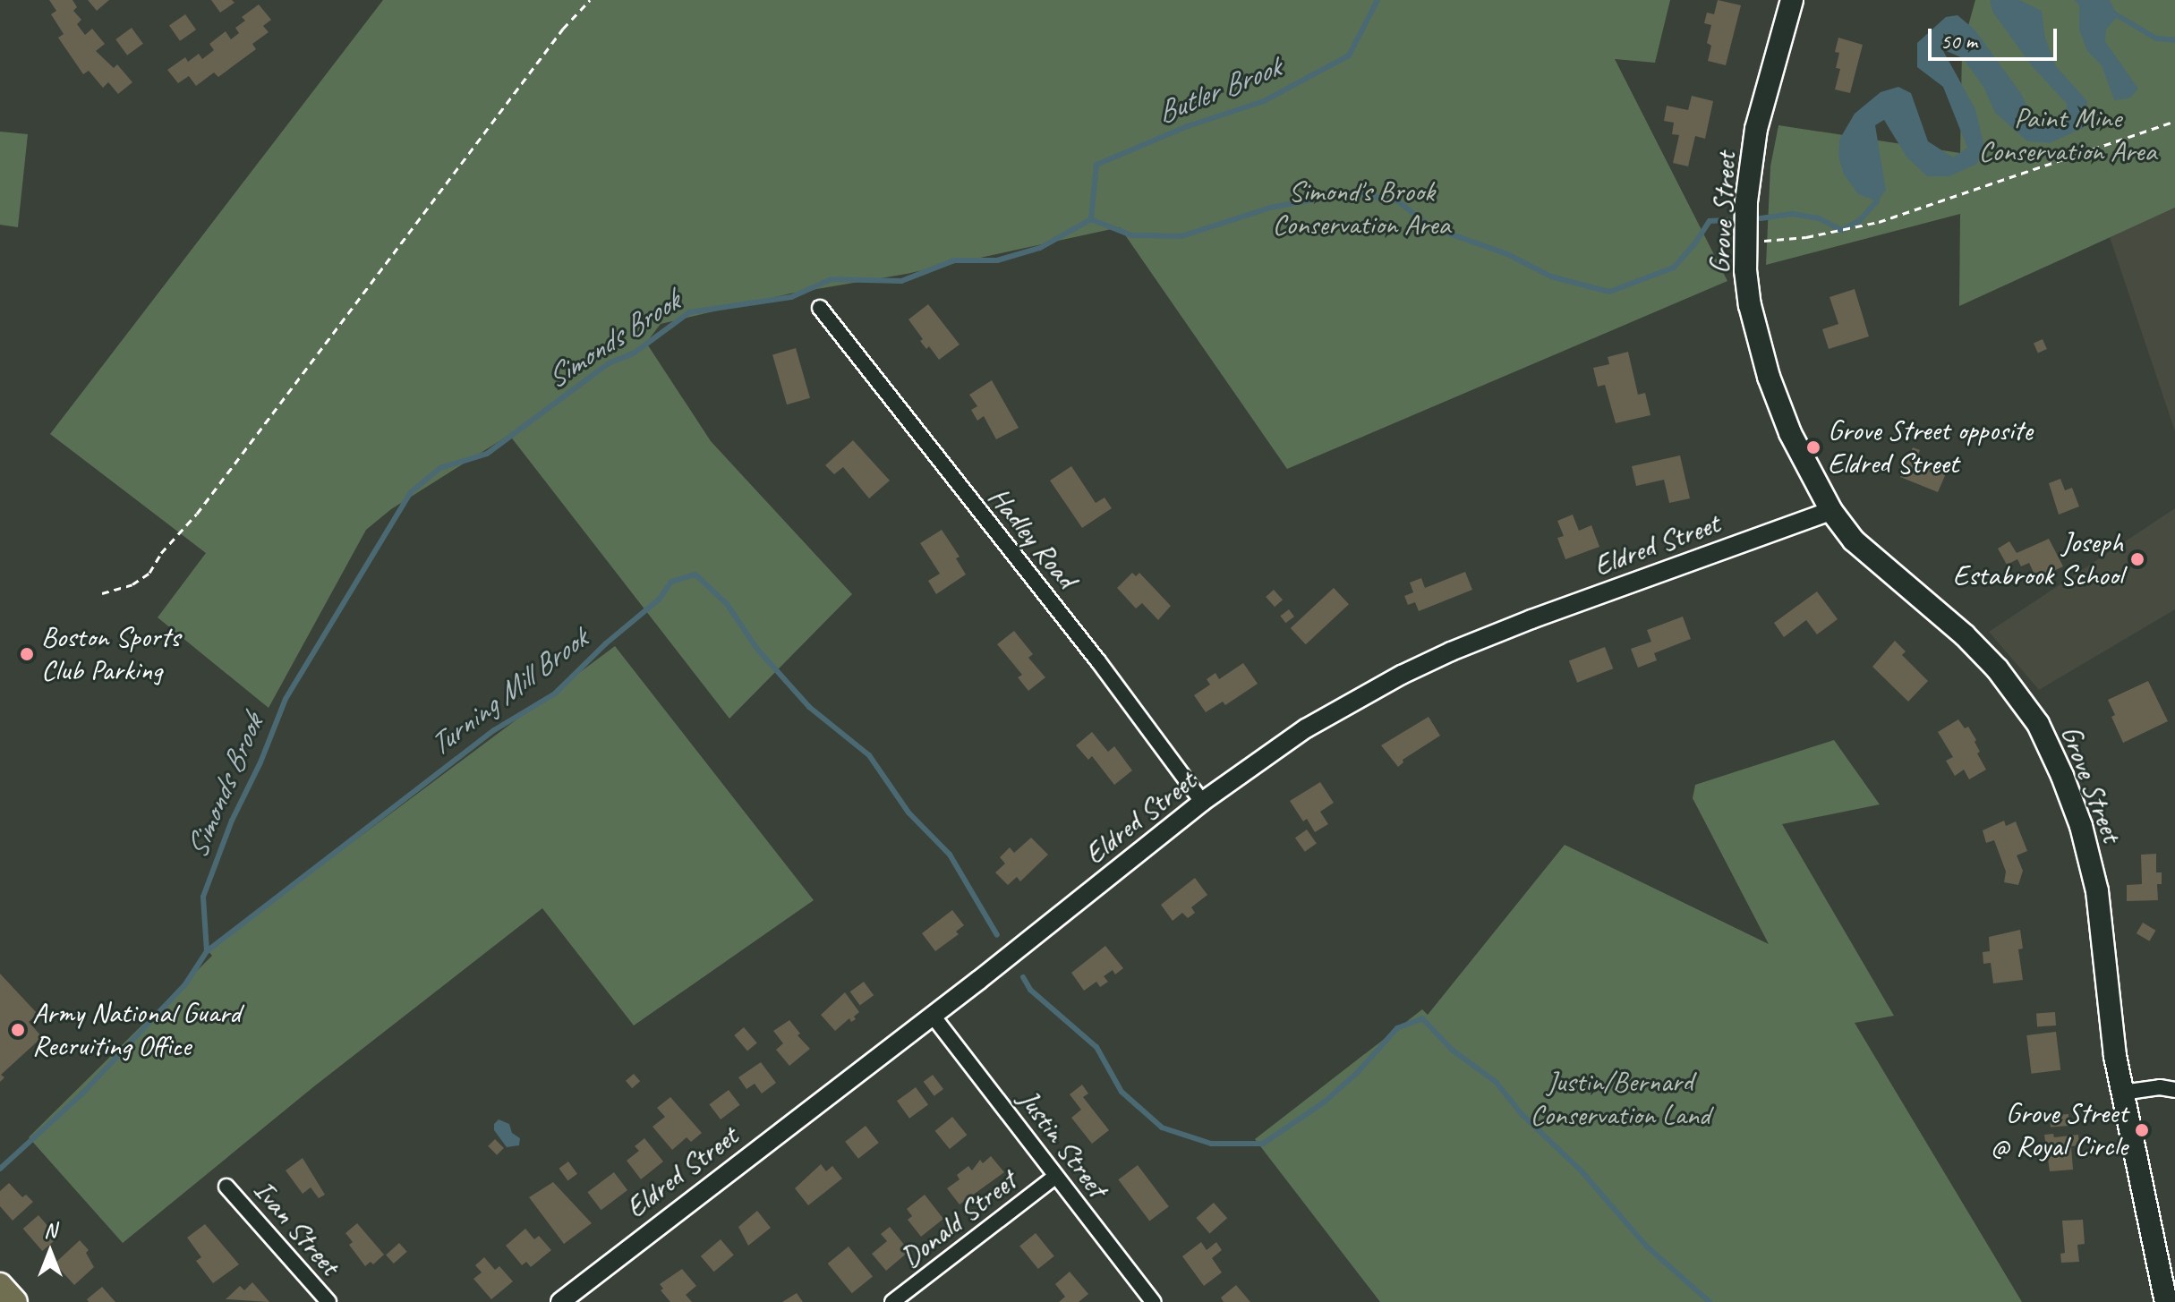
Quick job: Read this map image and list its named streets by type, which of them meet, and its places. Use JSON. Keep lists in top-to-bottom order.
{
  "streets": {
    "main road": ["Grove Street"],
    "street": [
      "Hadley Road",
      "Eldred Street",
      "Justin Street",
      "Donald Street",
      "Ivan Street"
    ]
  },
  "crossings": [
    ["Grove Street", "Eldred Street"],
    ["Hadley Road", "Eldred Street"],
    ["Eldred Street", "Justin Street"],
    ["Justin Street", "Donald Street"]
  ],
  "water": ["Butler Brook", "Simonds Brook", "Turning Mill Brook"],
  "parks": ["Paint Mine Conservation Area", "Simond's Brook Conservation Area", "Justin/Bernard Conservation Land"],
  "places": [
    "Grove Street opposite Eldred Street",
    "Joseph Estabrook School",
    "Boston Sports Club Parking",
    "Army National Guard Recruiting Office",
    "Grove Street @ Royal Circle"
  ],
  "scale_bar": "50 m",
  "north": "top"
}
